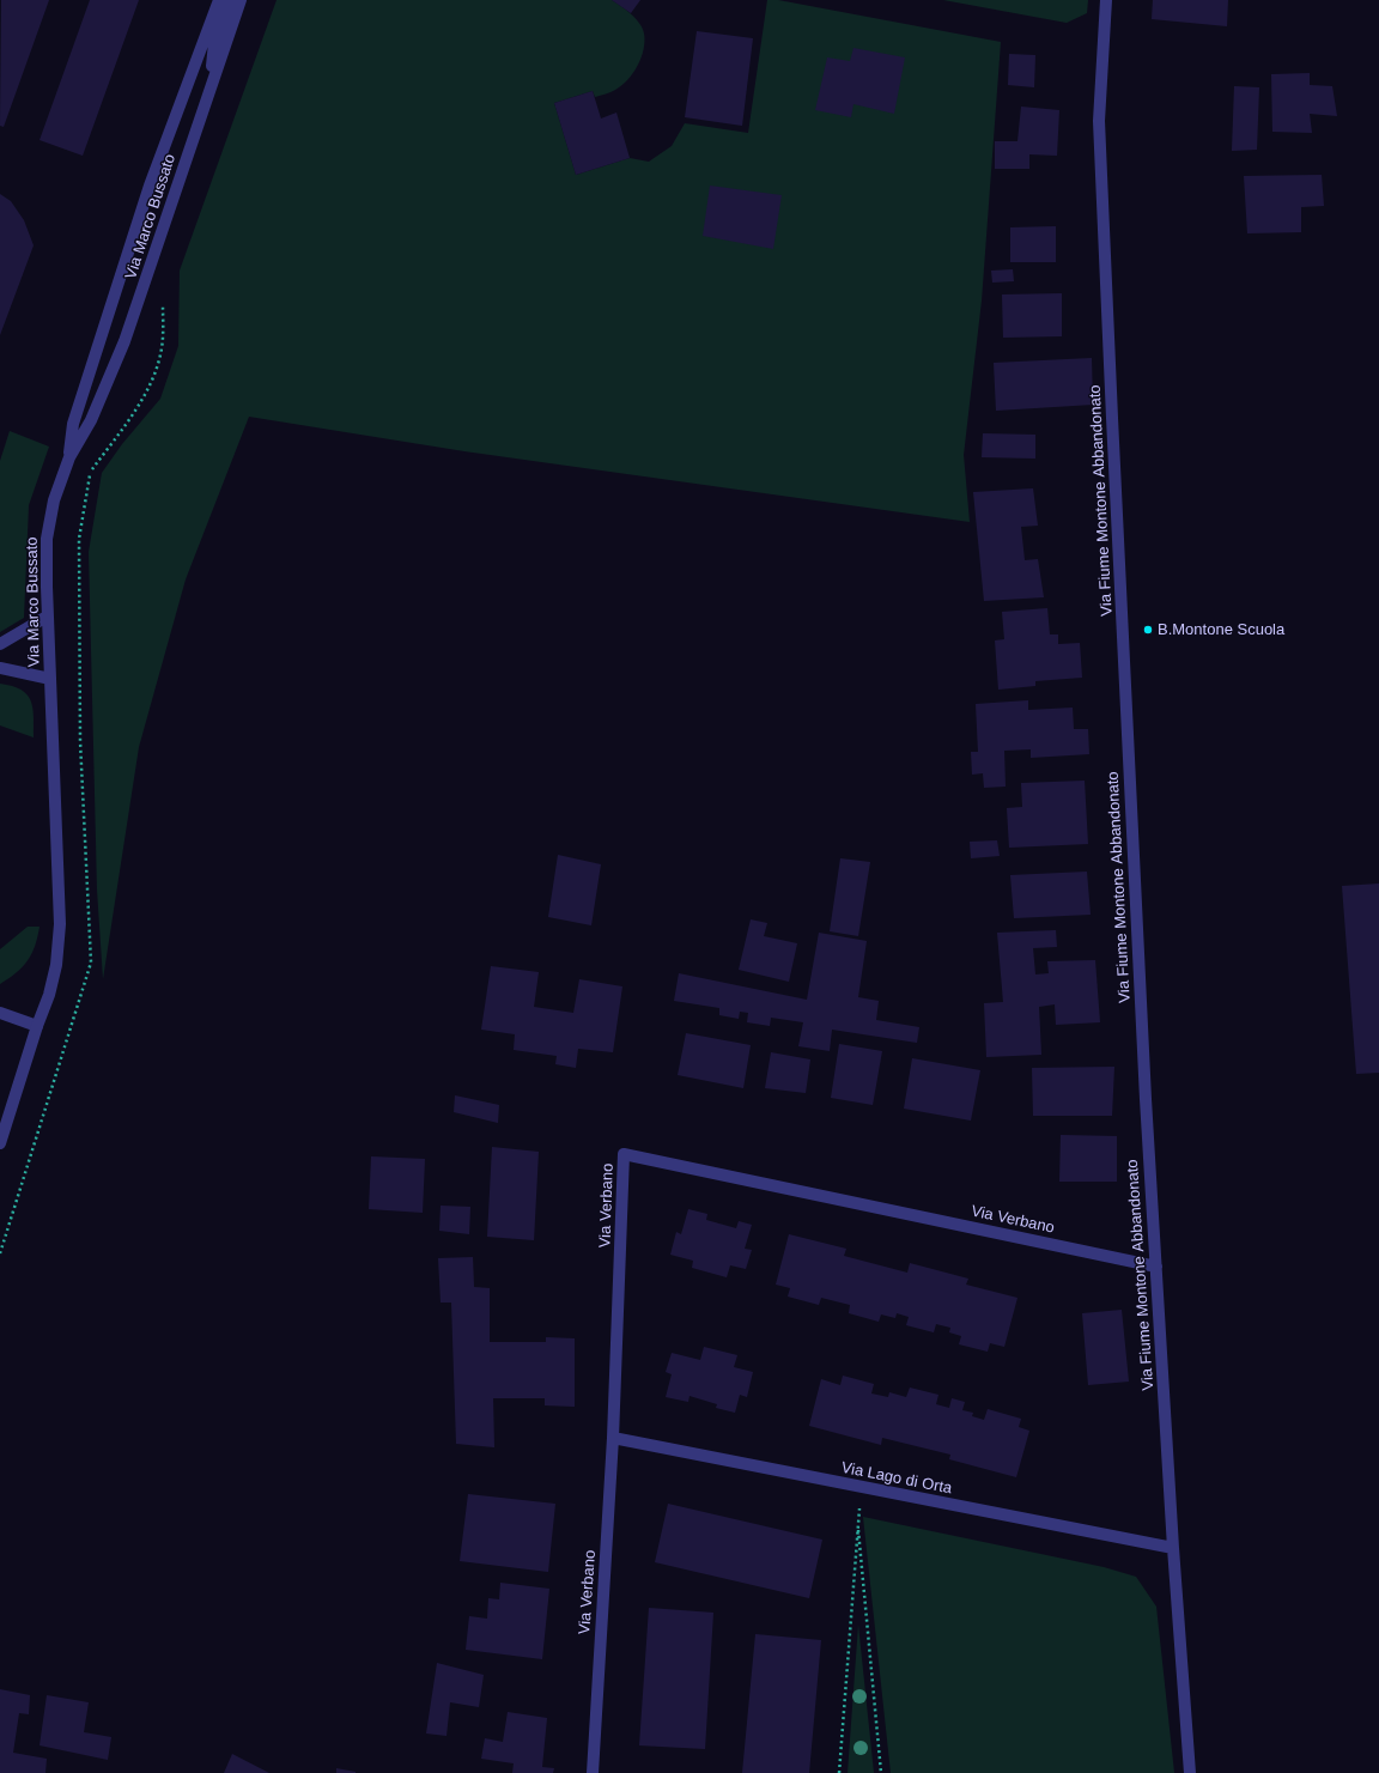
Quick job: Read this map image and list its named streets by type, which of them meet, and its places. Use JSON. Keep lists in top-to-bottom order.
{
  "streets": {
    "street": [
      "Via Marco Bussato",
      "Via Fiume Montone Abbandonato",
      "Via Verbano",
      "Via Lago di Orta"
    ]
  },
  "crossings": [
    ["Via Fiume Montone Abbandonato", "Via Verbano"],
    ["Via Fiume Montone Abbandonato", "Via Lago di Orta"],
    ["Via Verbano", "Via Lago di Orta"]
  ],
  "places": ["B.Montone Scuola"]
}
